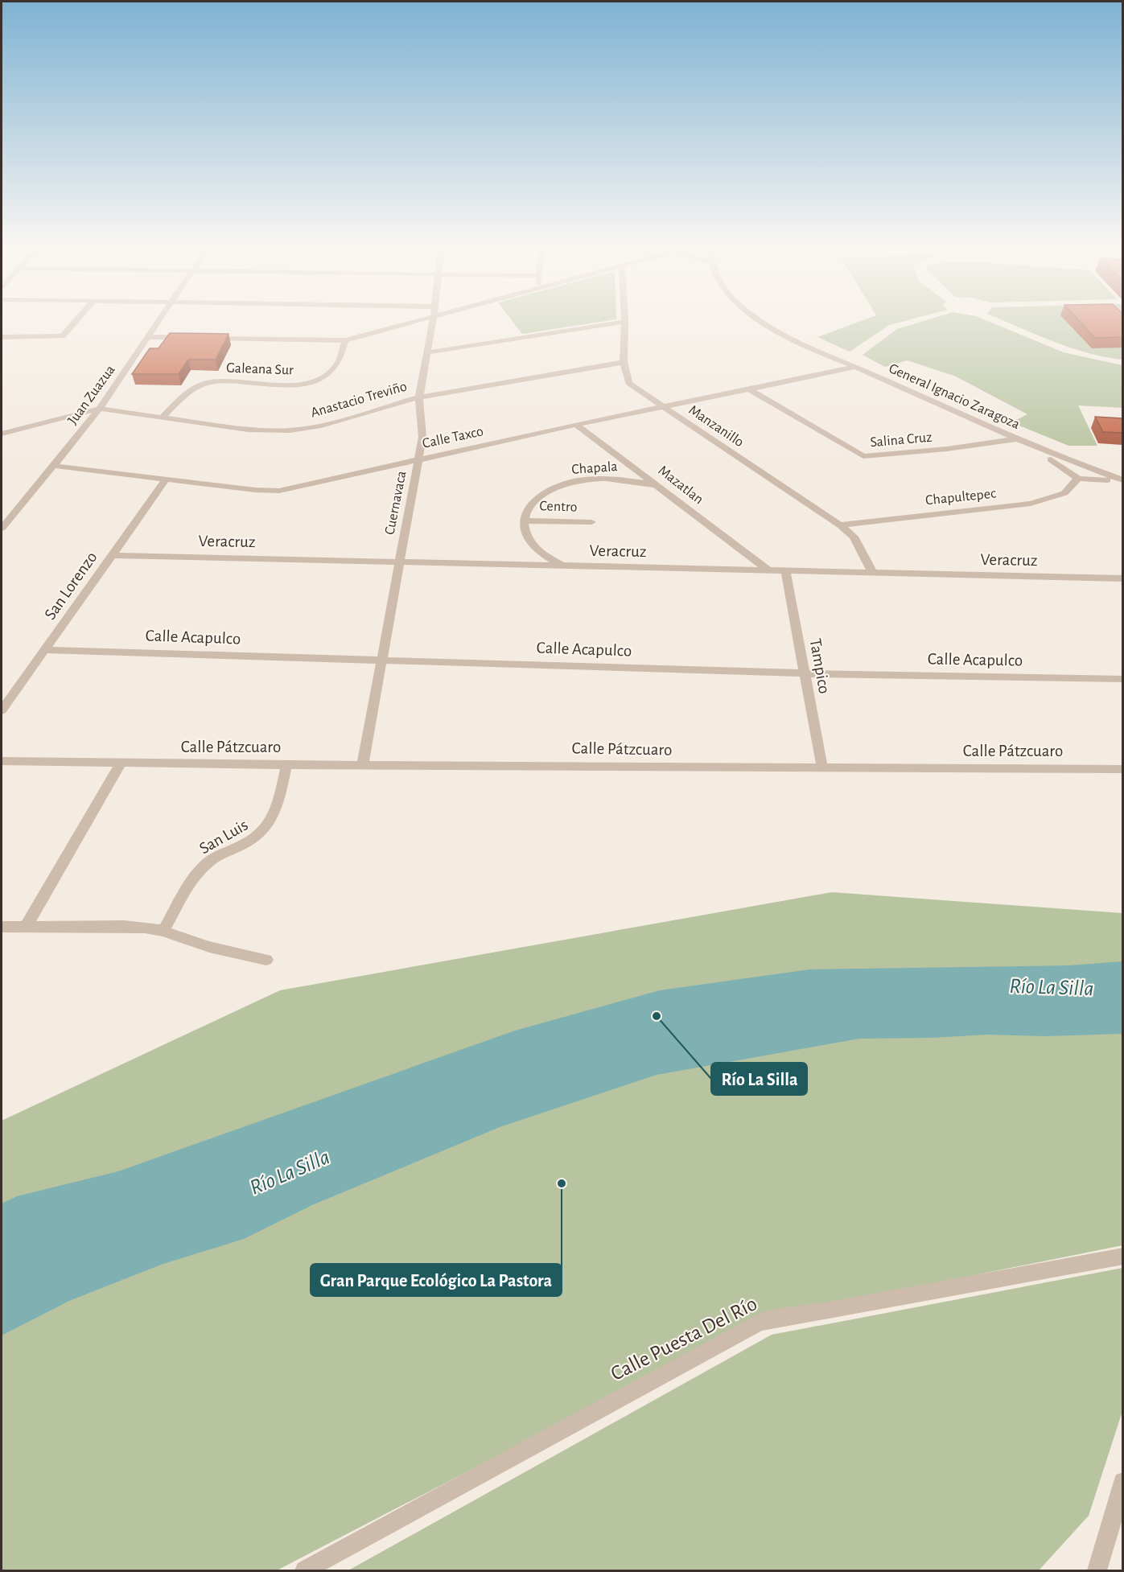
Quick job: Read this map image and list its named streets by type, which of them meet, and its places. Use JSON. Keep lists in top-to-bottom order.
{
  "streets": {
    "street": [
      "Galeana Sur",
      "Juan Zuazua",
      "General Ignacio Zaragoza",
      "Anastacio Treviño",
      "Manzanillo",
      "Calle Taxco",
      "Salina Cruz",
      "Chapala",
      "Mazatlan",
      "Chapultepec",
      "Cuernavaca",
      "Centro",
      "Veracruz",
      "San Lorenzo",
      "Calle Acapulco",
      "Tampico",
      "Calle Pátzcuaro",
      "San Luis",
      "Calle Puesta Del Río"
    ]
  },
  "crossings": [
    ["Galeana Sur", "Anastacio Treviño"],
    ["Juan Zuazua", "Anastacio Treviño"],
    ["Juan Zuazua", "Calle Taxco"],
    ["General Ignacio Zaragoza", "Calle Taxco"],
    ["General Ignacio Zaragoza", "Salina Cruz"],
    ["Anastacio Treviño", "Manzanillo"],
    ["Anastacio Treviño", "Cuernavaca"],
    ["Manzanillo", "Calle Taxco"],
    ["Manzanillo", "Chapultepec"],
    ["Manzanillo", "Veracruz"],
    ["Calle Taxco", "Salina Cruz"],
    ["Calle Taxco", "Mazatlan"],
    ["Calle Taxco", "Cuernavaca"],
    ["Calle Taxco", "San Lorenzo"],
    ["Chapala", "Mazatlan"],
    ["Chapala", "Centro"],
    ["Mazatlan", "Veracruz"],
    ["Cuernavaca", "Veracruz"],
    ["Cuernavaca", "Calle Acapulco"],
    ["Cuernavaca", "Calle Pátzcuaro"],
    ["Veracruz", "San Lorenzo"],
    ["Veracruz", "Tampico"],
    ["San Lorenzo", "Calle Acapulco"],
    ["Calle Acapulco", "Tampico"],
    ["Tampico", "Calle Pátzcuaro"],
    ["Calle Pátzcuaro", "San Luis"]
  ],
  "water": ["Río La Silla"],
  "places": ["Río La Silla", "Gran Parque Ecológico La Pastora"]
}
